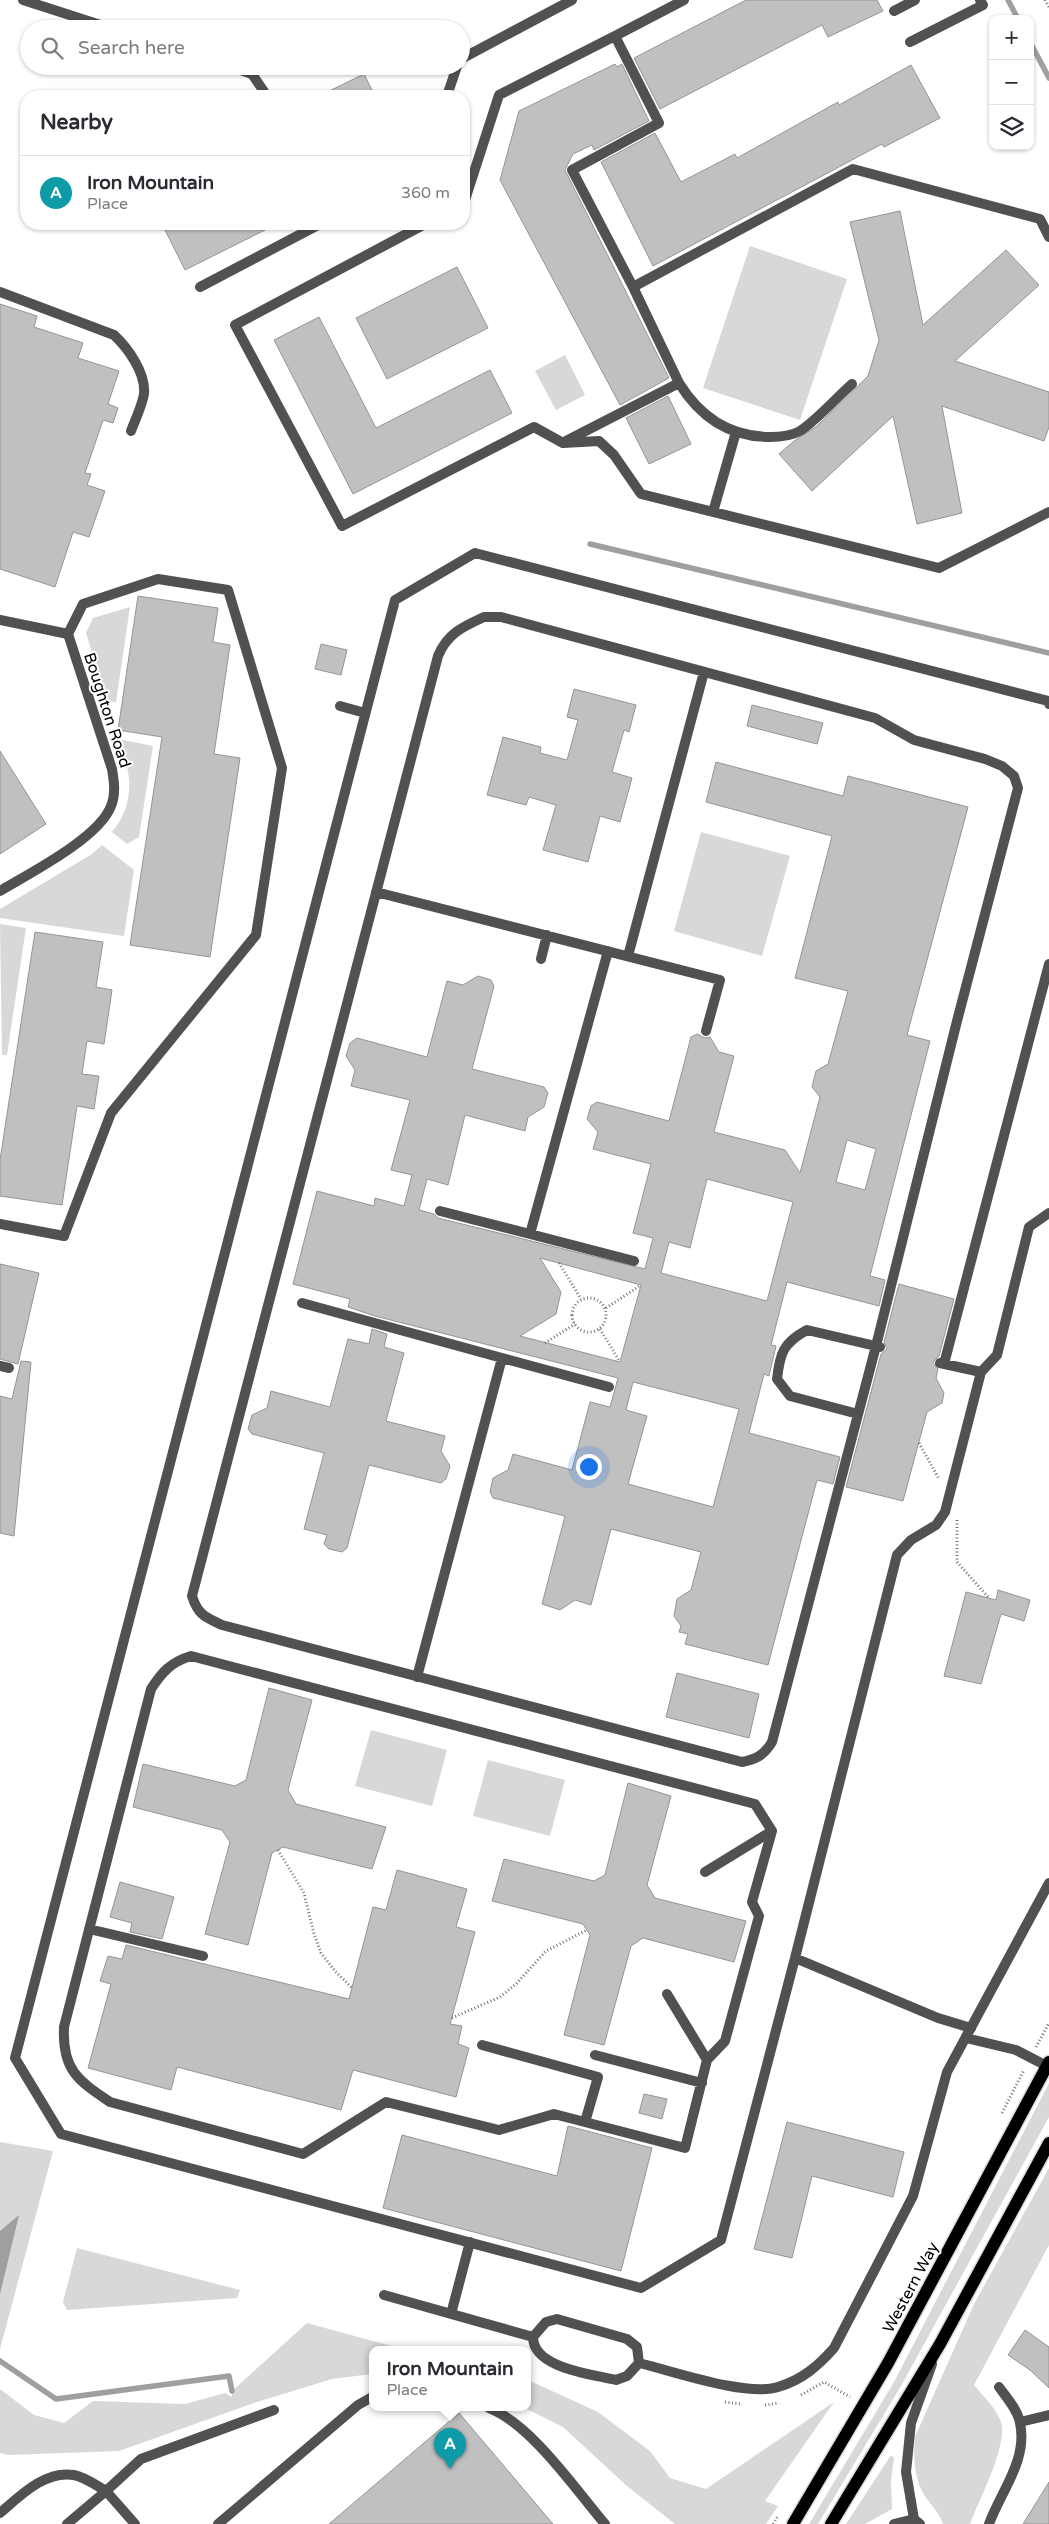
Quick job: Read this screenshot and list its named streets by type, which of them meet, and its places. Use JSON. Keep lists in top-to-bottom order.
{
  "streets": {
    "main road": ["Western Way"],
    "street": ["Boughton Road"]
  },
  "page": {
    "map_buttons": ["+", "−"],
    "search": "Search here",
    "heading": "Nearby",
    "list": [
      {
        "mark": "A",
        "name": "Iron Mountain",
        "note": "Place",
        "value": "360 m"
      }
    ],
    "popup": ["Iron Mountain", "Place"],
    "pins": "A"
  }
}
